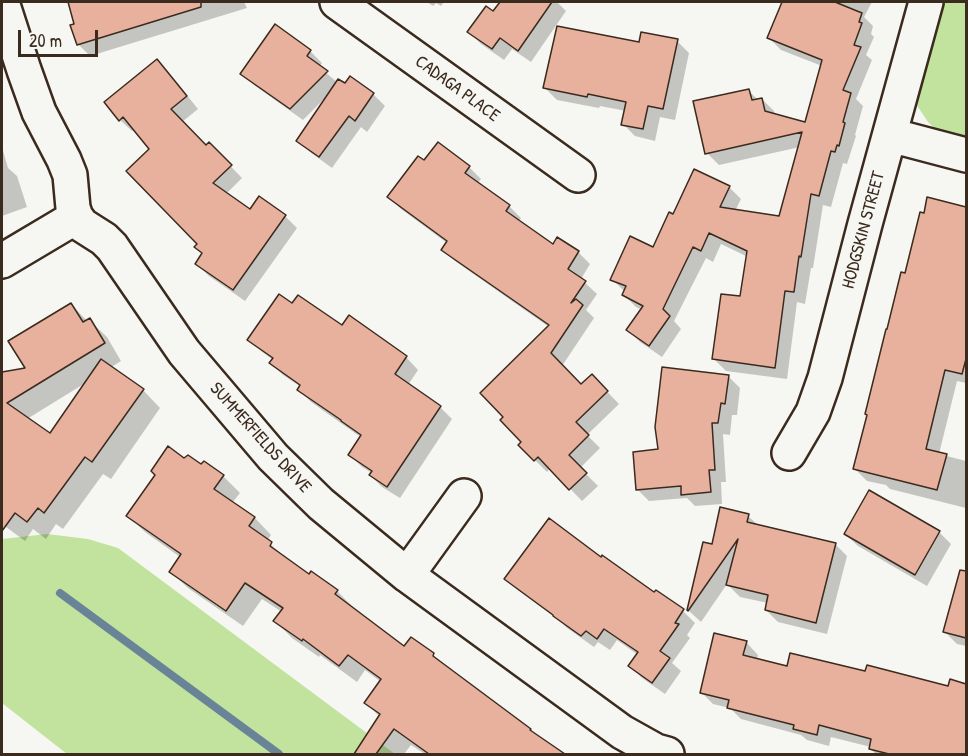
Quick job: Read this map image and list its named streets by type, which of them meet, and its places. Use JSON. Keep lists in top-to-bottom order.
{
  "streets": {
    "street": ["CADAGA PLACE", "HODGSKIN STREET", "SUMMERFIELDS DRIVE"]
  },
  "scale_bar": "20 m"
}
